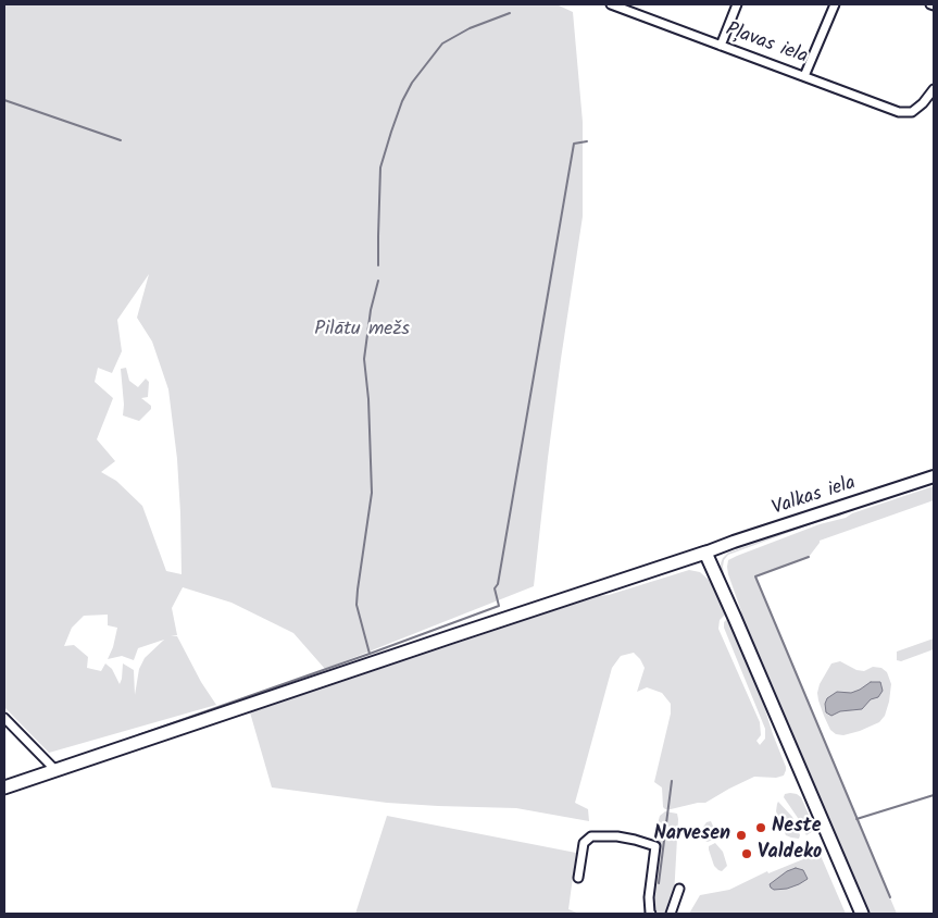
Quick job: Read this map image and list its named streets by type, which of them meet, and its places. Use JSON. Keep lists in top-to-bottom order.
{
  "streets": {
    "main road": ["Valkas iela"],
    "street": ["Pļavas iela"]
  },
  "parks": ["Pilātu mežs"],
  "places": ["Neste", "Narvesen", "Valdeko"]
}
